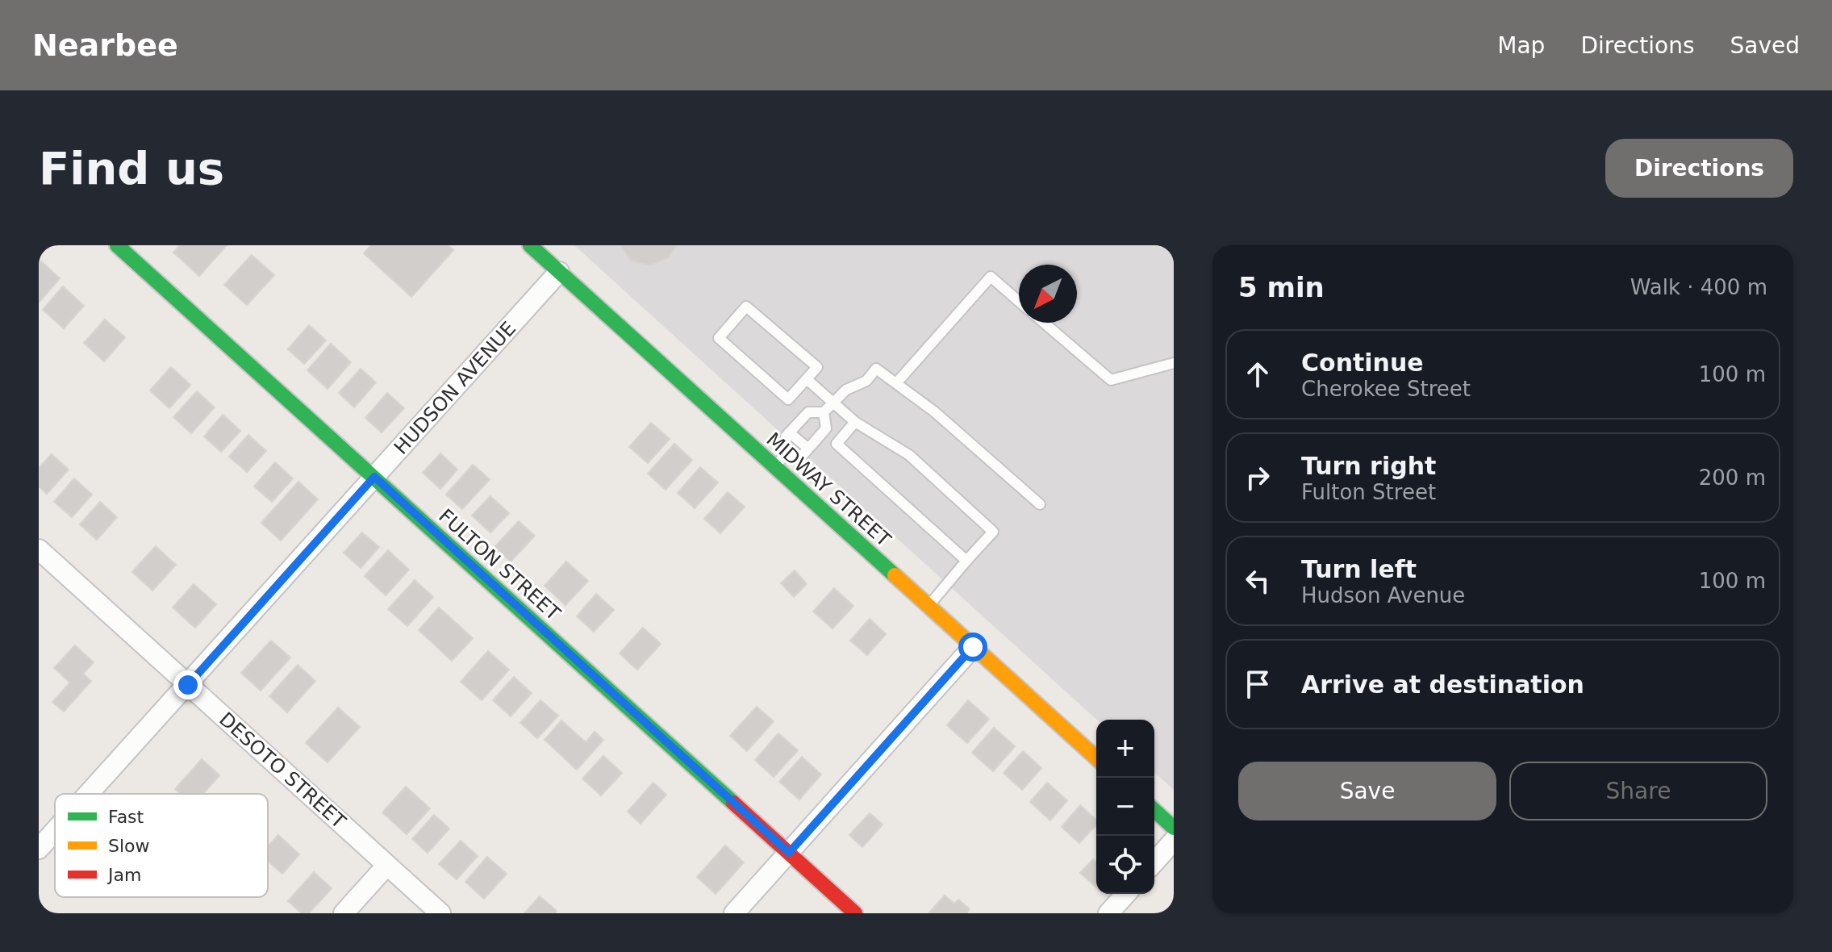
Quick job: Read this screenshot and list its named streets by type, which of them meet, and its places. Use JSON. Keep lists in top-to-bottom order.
{
  "streets": {
    "street": [
      "HUDSON AVENUE",
      "MIDWAY STREET",
      "FULTON STREET",
      "DESOTO STREET"
    ]
  },
  "crossings": [
    ["HUDSON AVENUE", "MIDWAY STREET"],
    ["HUDSON AVENUE", "FULTON STREET"],
    ["HUDSON AVENUE", "DESOTO STREET"]
  ],
  "legend": ["Fast", "Slow", "Jam"],
  "north": "bottom left",
  "page": {
    "header": "Nearbee",
    "nav": ["Map", "Directions", "Saved"],
    "buttons": [
      "Directions",
      ["Save", "Share"]
    ],
    "title": "Find us",
    "heading": ["5 min", "Walk · 400 m"],
    "list": [
      ["Continue", "Cherokee Street", "100 m"],
      ["Turn right", "Fulton Street", "200 m"],
      ["Turn left", "Hudson Avenue", "100 m"],
      "Arrive at destination"
    ],
    "map_buttons": ["+", "−"]
  }
}
